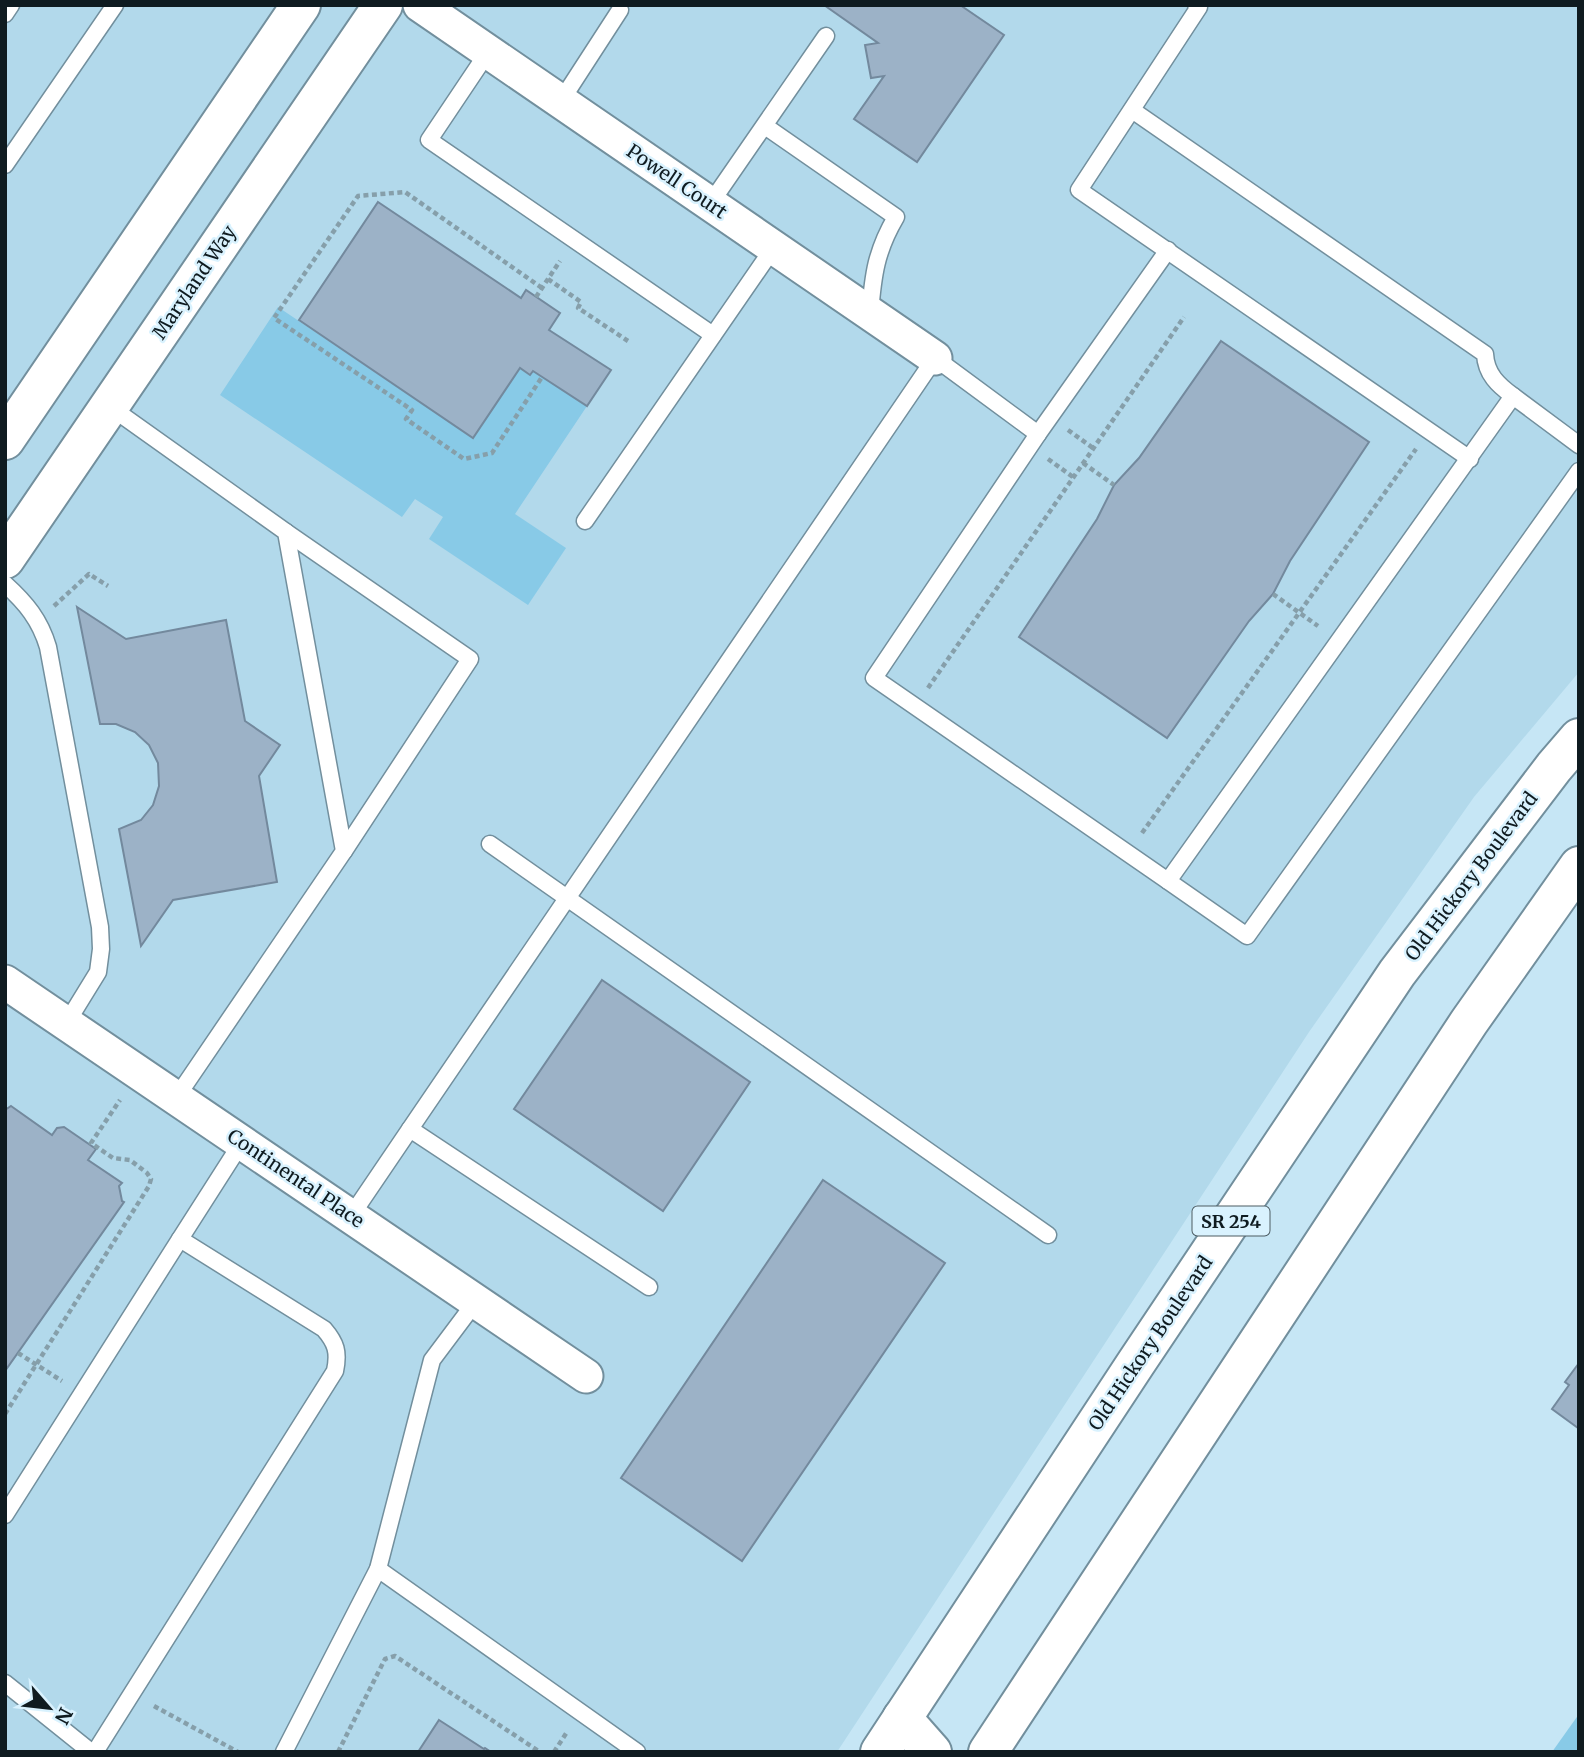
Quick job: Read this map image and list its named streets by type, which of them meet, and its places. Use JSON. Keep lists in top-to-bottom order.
{
  "streets": {
    "main road": ["Maryland Way", "Old Hickory Boulevard", "SR 254"],
    "street": ["Powell Court", "Continental Place"]
  },
  "north": "bottom right"
}
